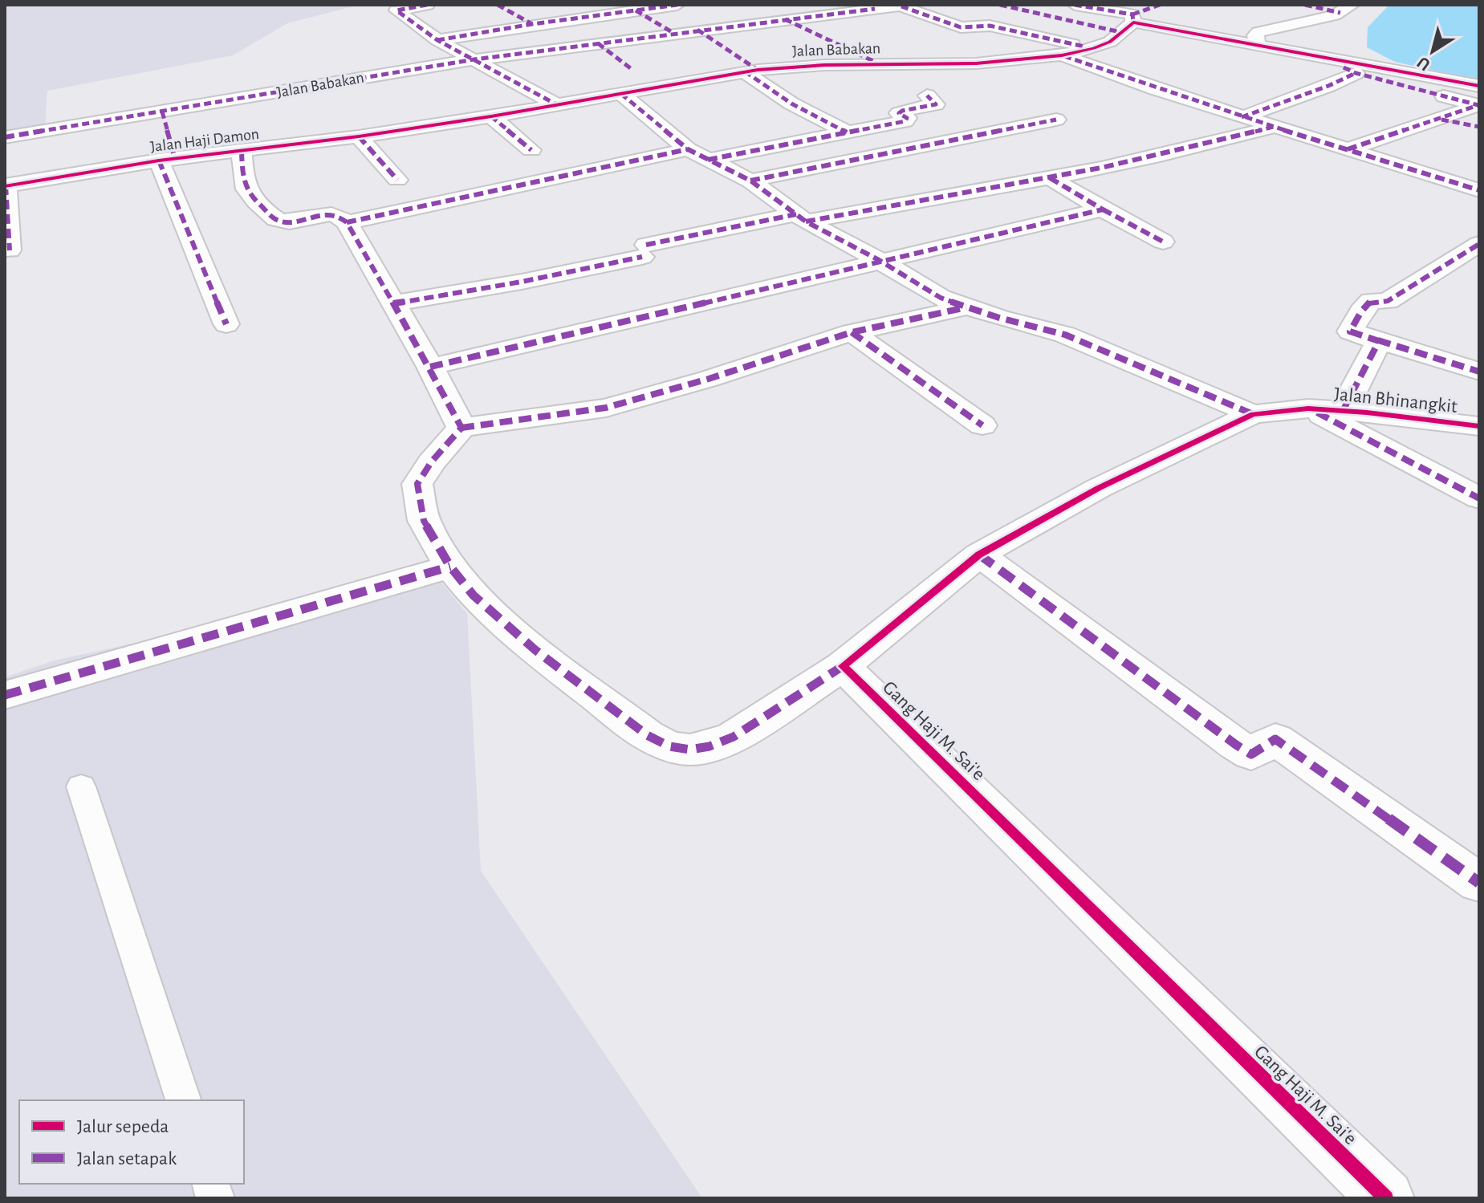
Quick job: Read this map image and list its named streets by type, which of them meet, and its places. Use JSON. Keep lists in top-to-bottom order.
{
  "streets": {
    "street": [
      "Jalan Babakan",
      "Jalan Haji Damon",
      "Jalan Bhinangkit",
      "Gang Haji M. Sai'e"
    ]
  },
  "crossings": [
    ["Jalan Babakan", "Jalan Haji Damon"]
  ],
  "legend": ["Jalur sepeda", "Jalan setapak"],
  "north": "bottom left"
}
